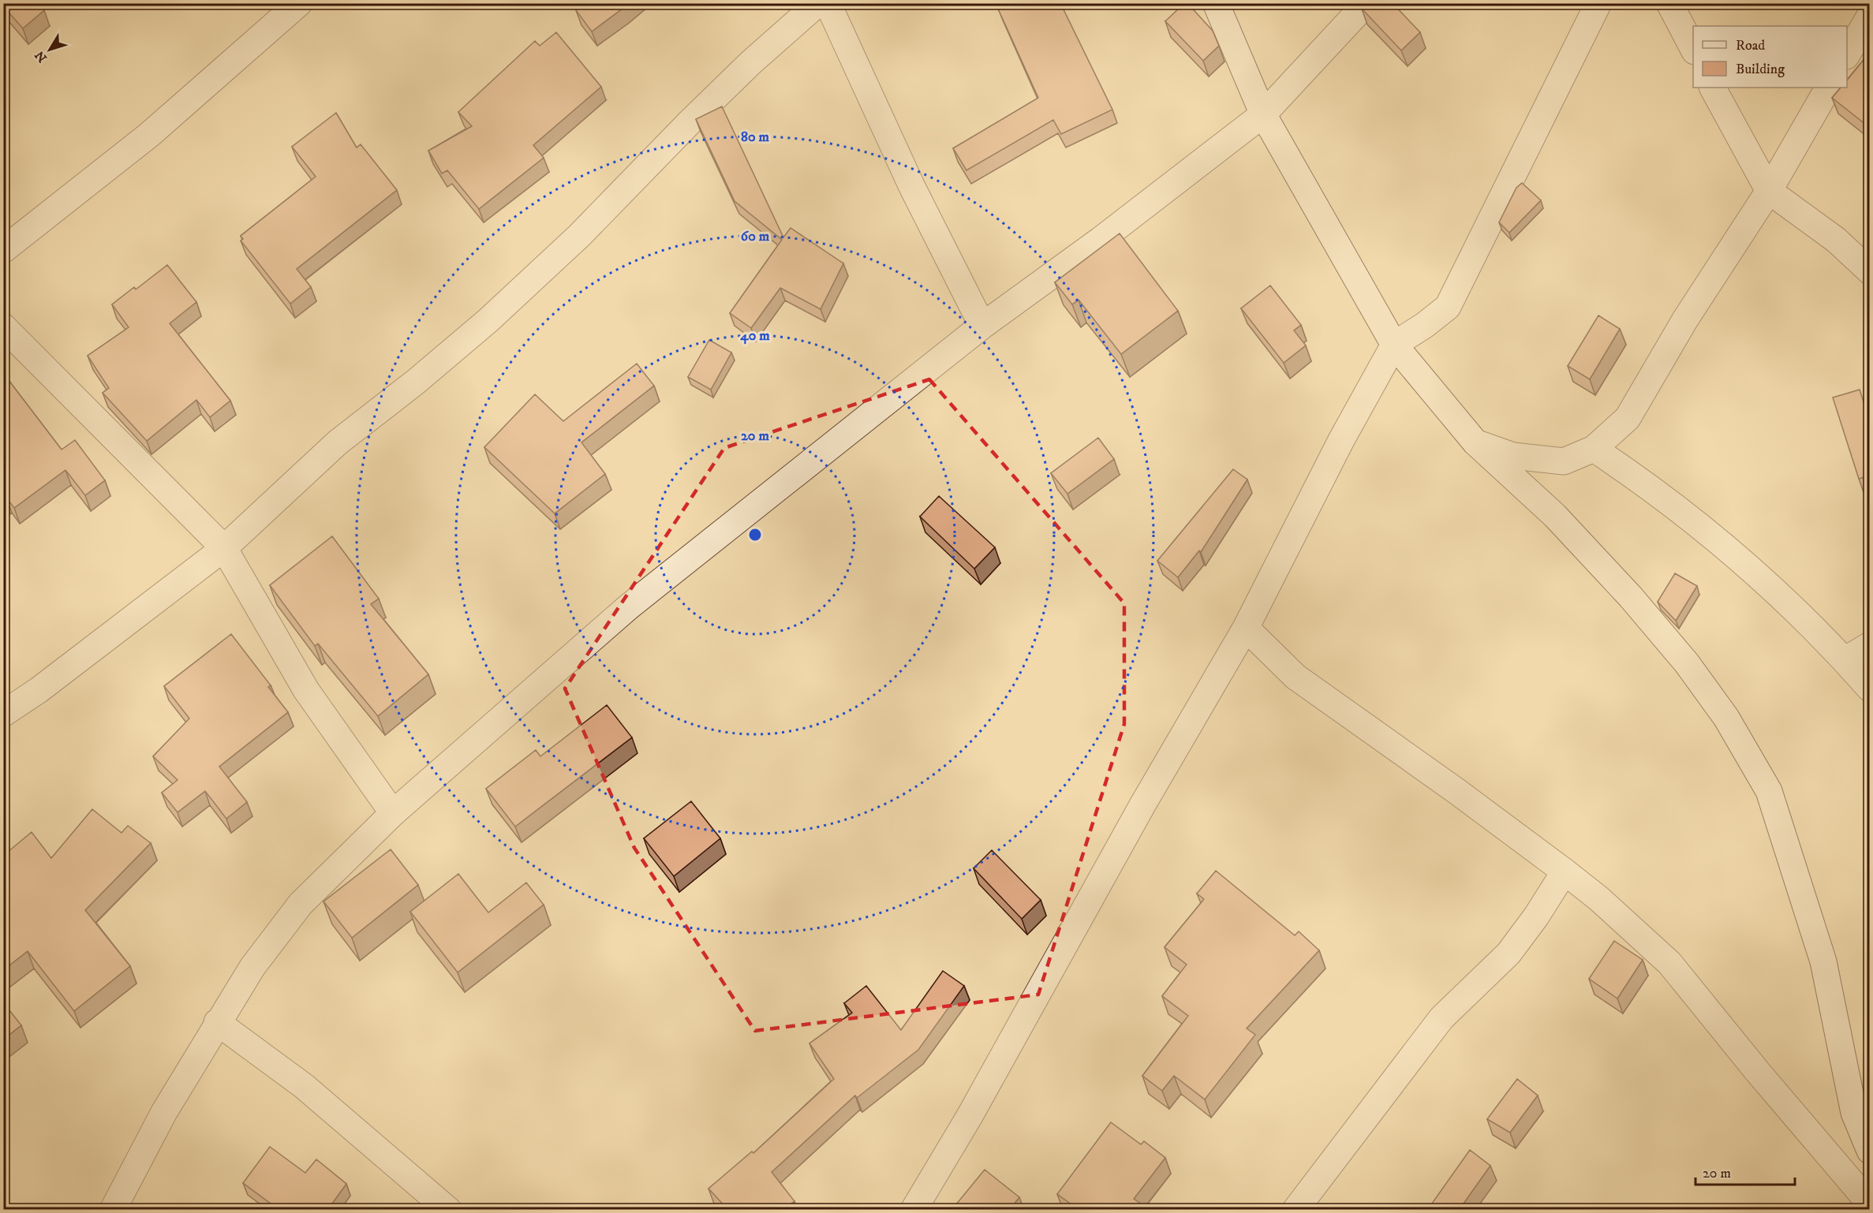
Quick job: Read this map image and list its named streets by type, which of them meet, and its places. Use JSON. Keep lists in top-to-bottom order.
{
  "legend": ["Road", "Building"],
  "scale_bar": "20 m",
  "north": "bottom left",
  "rings": [
    "80 m",
    "60 m",
    "40 m",
    "20 m"
  ]
}
